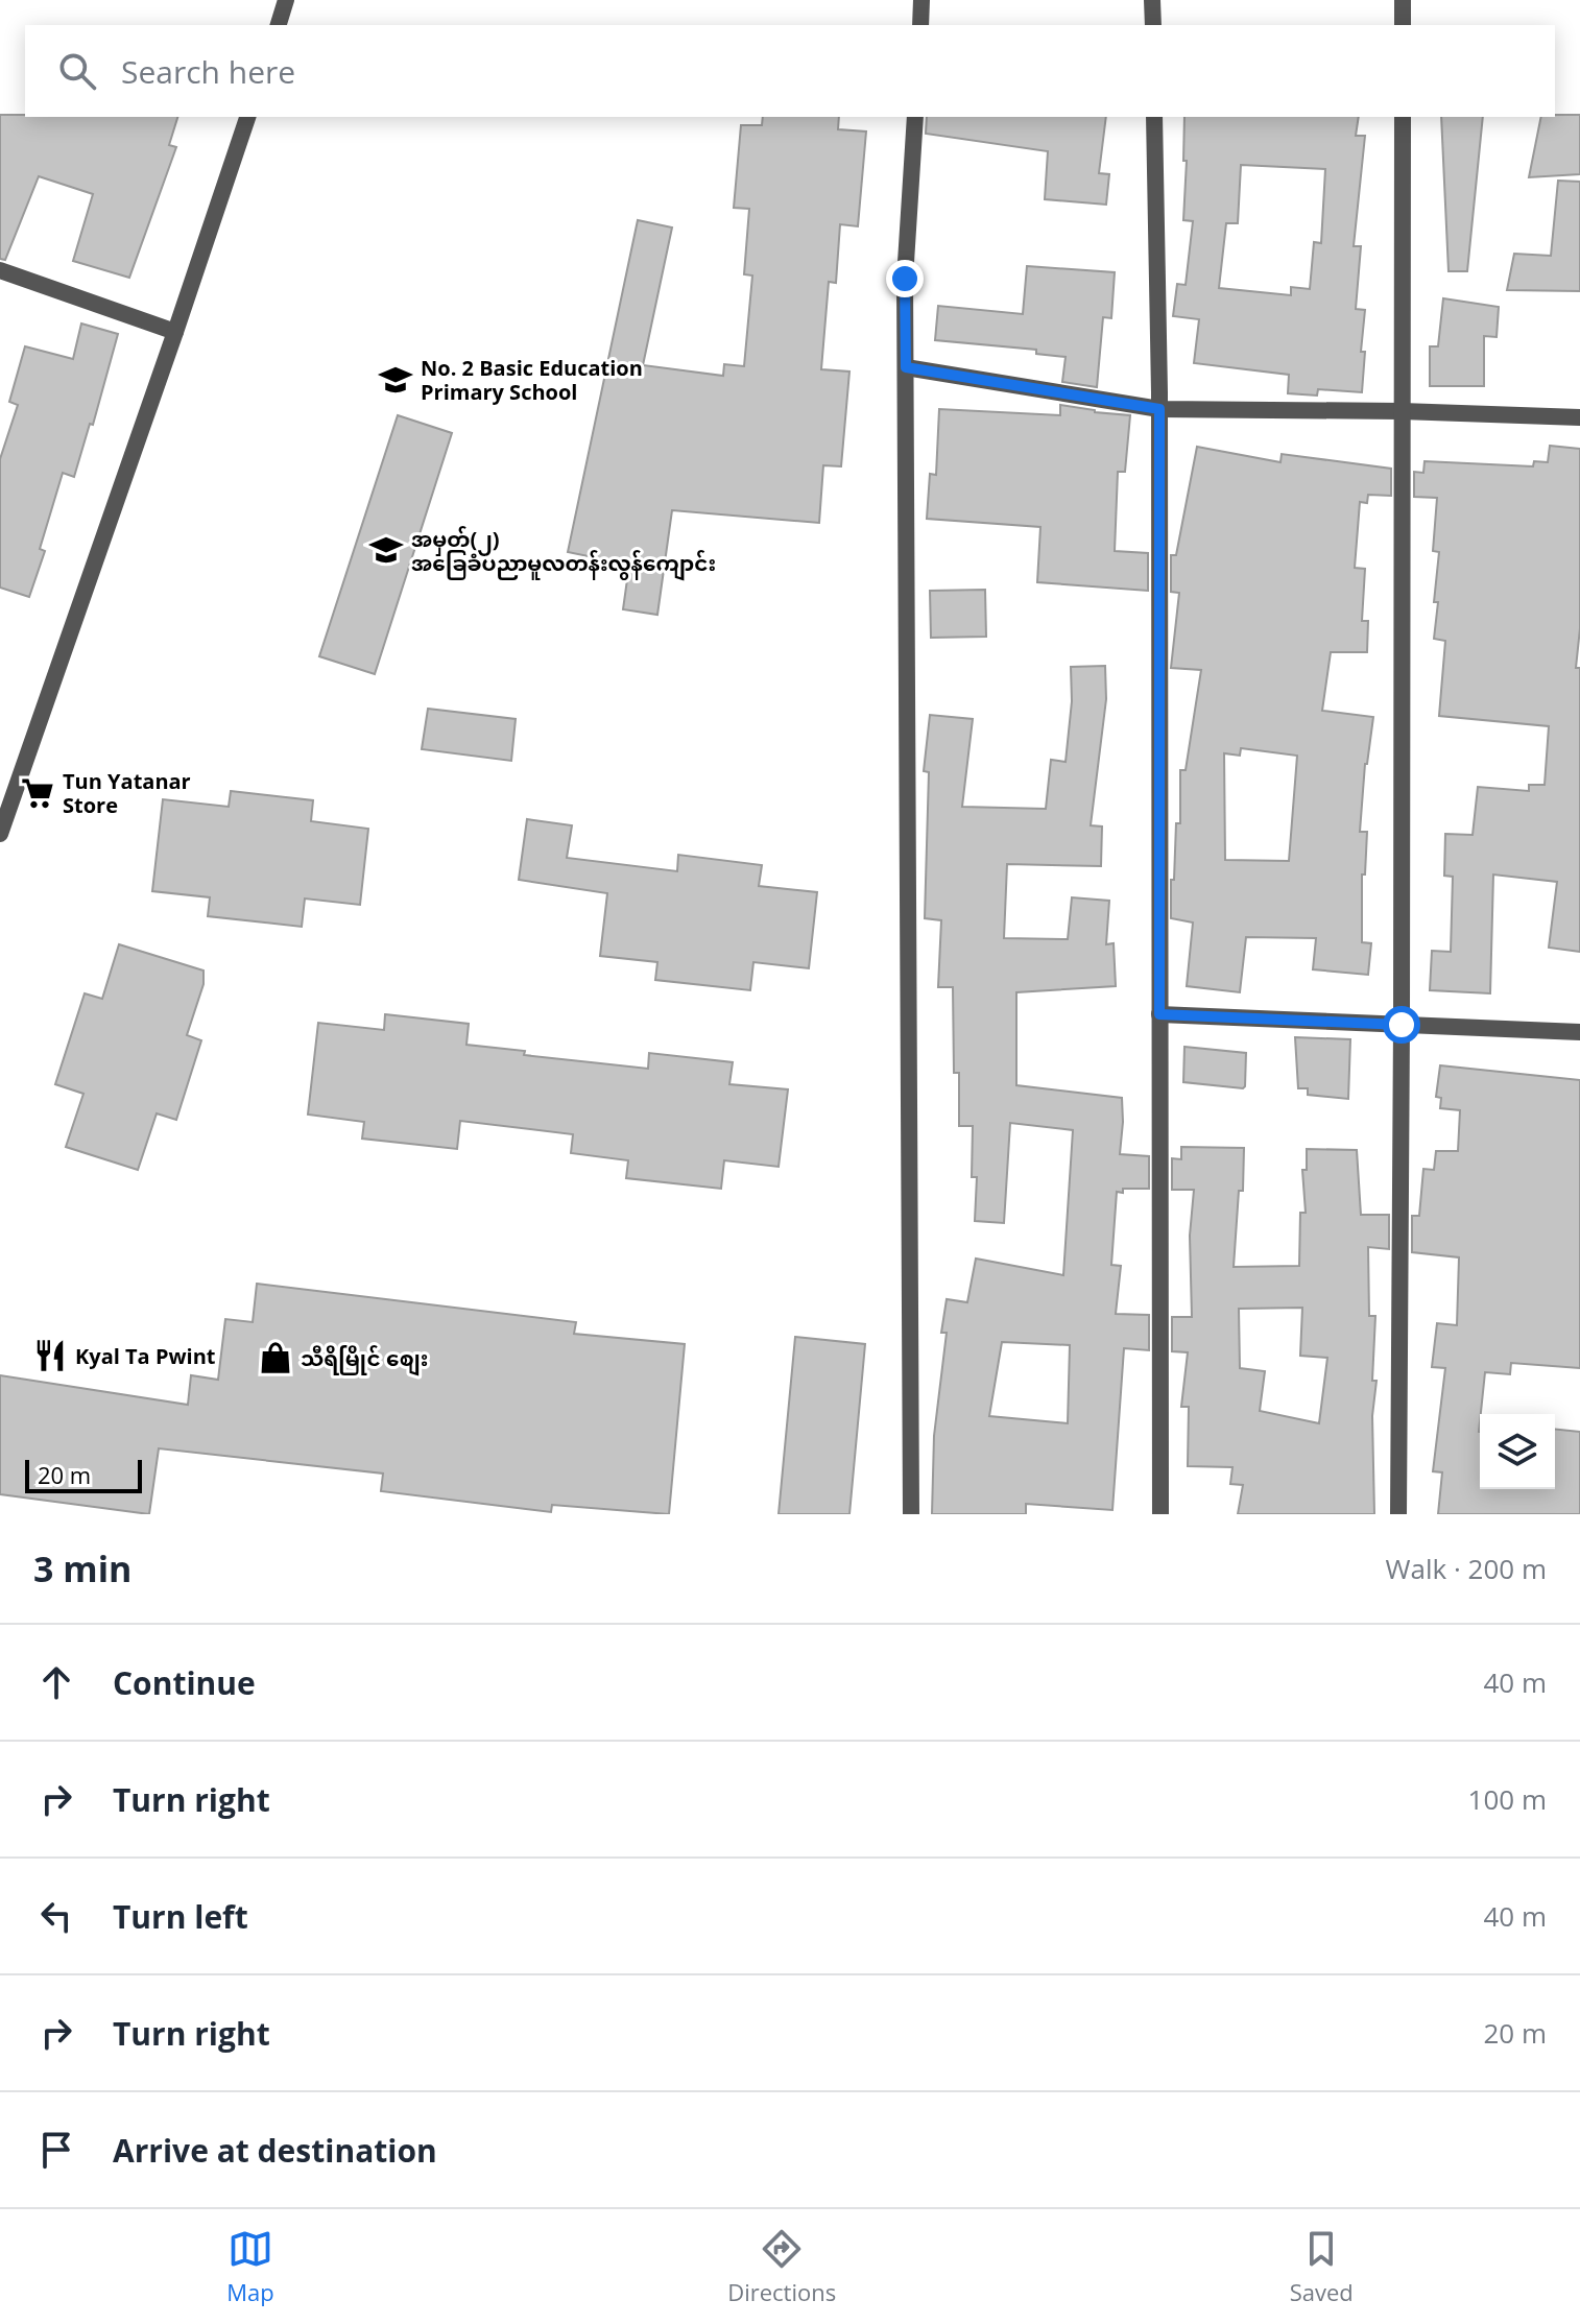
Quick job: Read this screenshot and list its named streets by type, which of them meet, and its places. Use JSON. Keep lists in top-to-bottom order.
{
  "places": {
    "school or university": ["No. 2 Basic Education Primary School", "အမှတ်(၂) အခြေခံပညာမူလတန်းလွန်ကျောင်း"],
    "supermarket": ["Tun Yatanar Store"],
    "restaurant": ["Kyal Ta Pwint"],
    "shop": ["သီရိမြိုင် စျေး"]
  },
  "scale_bar": "20 m",
  "page": {
    "search": "Search here",
    "scale": "20 m",
    "heading": ["3 min", "Walk · 200 m"],
    "list": [
      ["Continue", "40 m"],
      ["Turn right", "100 m"],
      ["Turn left", "40 m"],
      ["Turn right", "20 m"],
      "Arrive at destination"
    ],
    "nav": ["Map", "Directions", "Saved"]
  }
}
